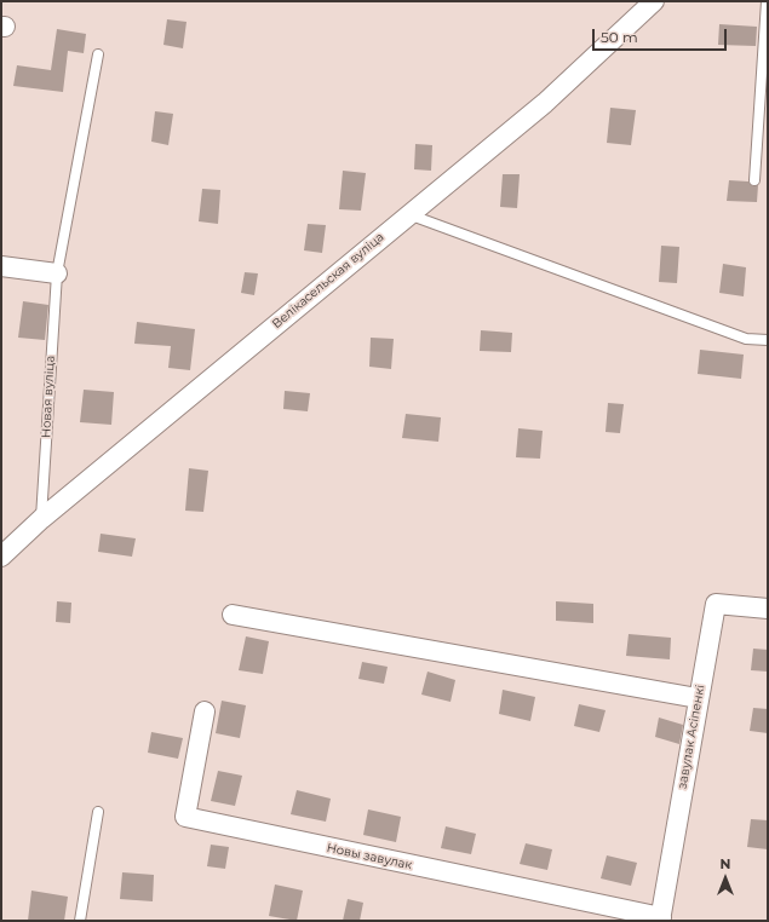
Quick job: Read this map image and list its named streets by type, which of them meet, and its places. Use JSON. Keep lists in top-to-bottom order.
{
  "streets": {
    "street": ["Велікасельская вуліца", "завулак Асіпенкі", "Новы завулак"],
    "lane": ["Новая вуліца"]
  },
  "crossings": [
    ["Велікасельская вуліца", "Новая вуліца"],
    ["завулак Асіпенкі", "Новы завулак"]
  ],
  "scale_bar": "50 m",
  "north": "top"
}
